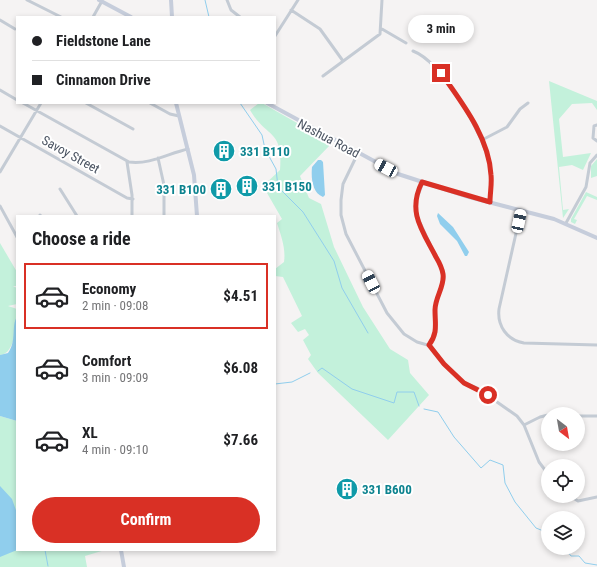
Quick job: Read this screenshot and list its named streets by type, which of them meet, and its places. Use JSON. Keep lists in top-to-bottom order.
{
  "streets": {
    "main road": ["Nashua Road"],
    "street": ["Savoy Street"]
  },
  "places": {
    "building": [
      "331 B110",
      "331 B150",
      "331 B100",
      "331 B600"
    ]
  },
  "north": "bottom right",
  "page": {
    "bubble": "3 min",
    "banner": ["Fieldstone Lane", "Cinnamon Drive"],
    "heading": "Choose a ride",
    "list": [
      {
        "name": "Economy",
        "note": "2 min · 09:08",
        "value": "$4.51"
      },
      {
        "name": "Comfort",
        "note": "3 min · 09:09",
        "value": "$6.08"
      },
      {
        "name": "XL",
        "note": "4 min · 09:10",
        "value": "$7.66"
      }
    ],
    "buttons": "Confirm"
  }
}
